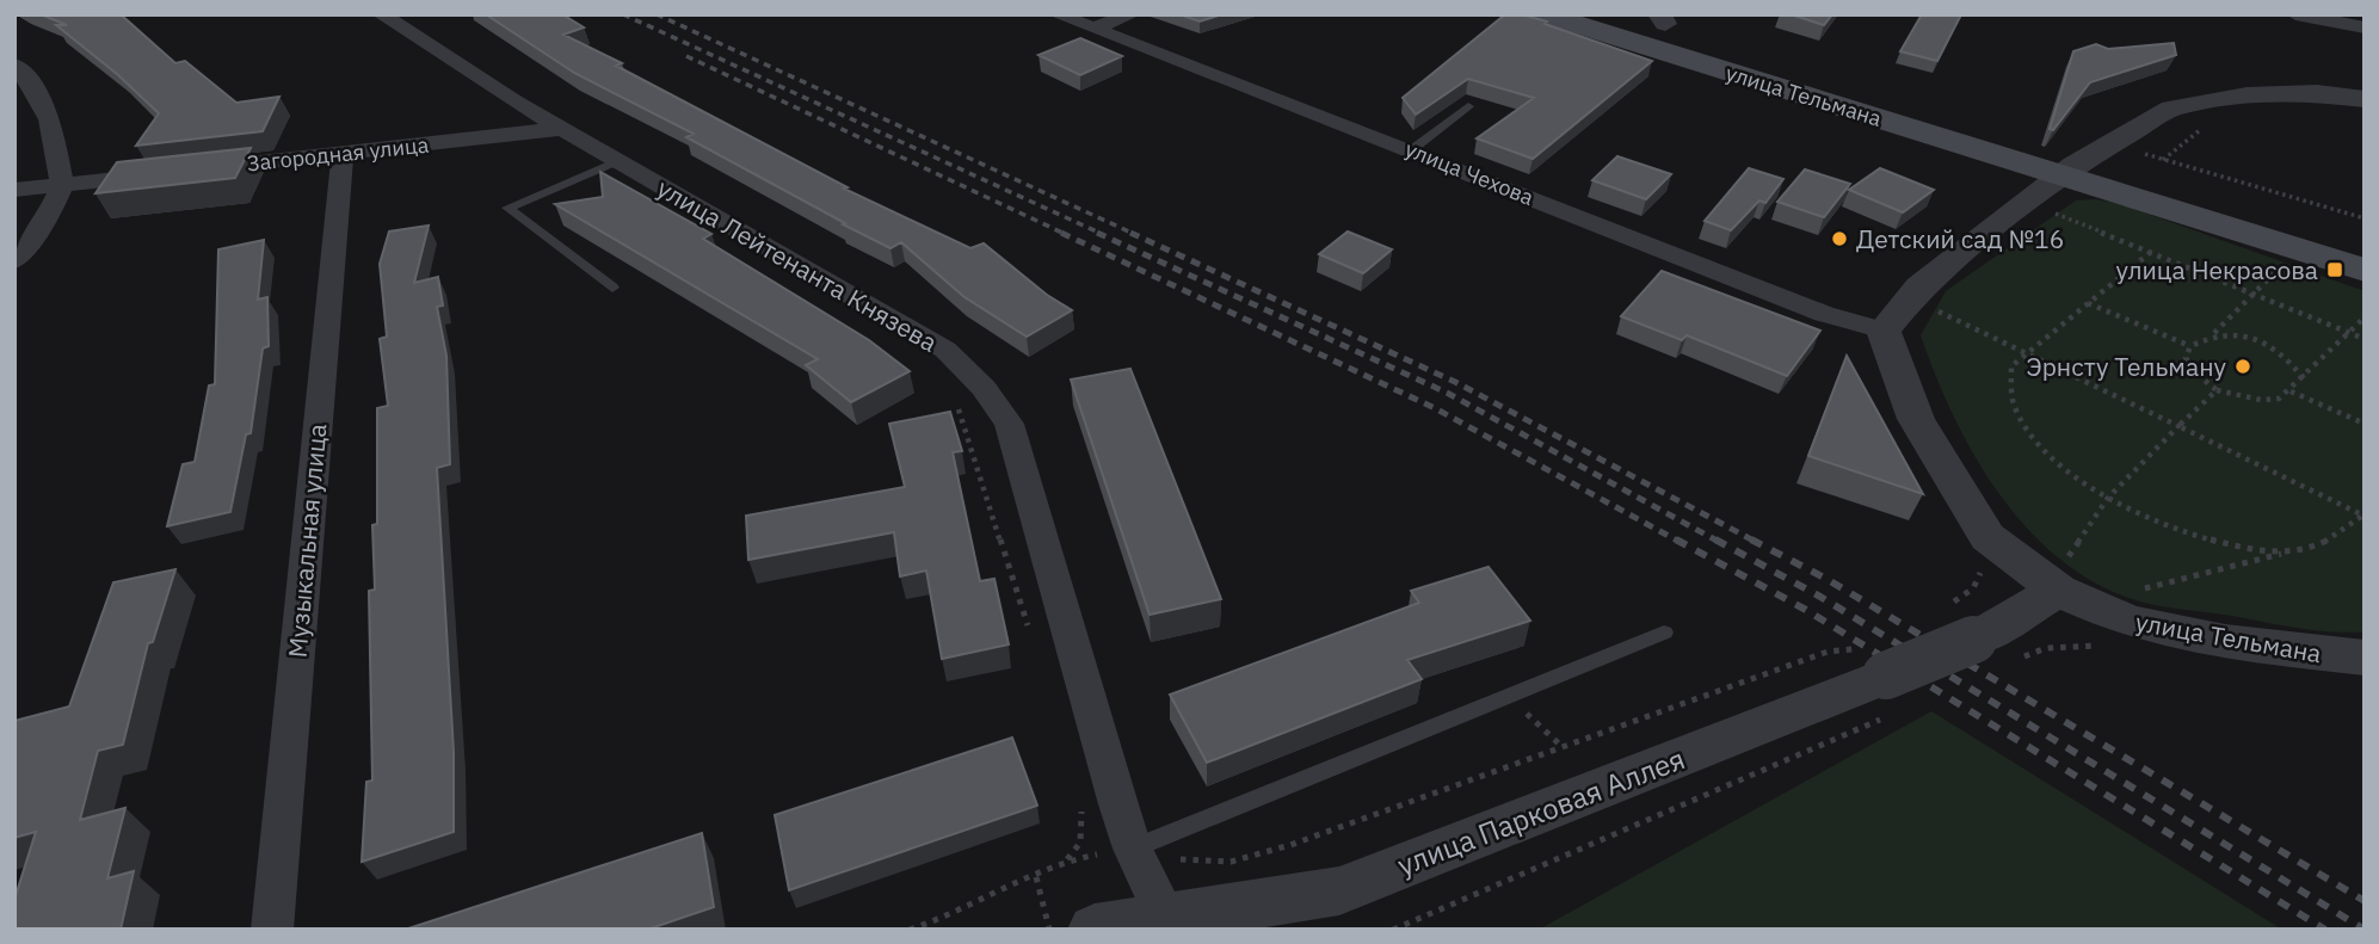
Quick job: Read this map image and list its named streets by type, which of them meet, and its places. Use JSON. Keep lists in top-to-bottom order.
{
  "streets": {
    "main road": ["улица Тельмана"],
    "street": [
      "Загородная улица",
      "улица Чехова",
      "улица Лейтенанта Князева",
      "Музыкальная улица",
      "улица Парковая Аллея"
    ]
  },
  "crossings": [
    ["улица Тельмана", "улица Чехова"],
    ["улица Тельмана", "улица Парковая Аллея"],
    ["Загородная улица", "улица Лейтенанта Князева"],
    ["Загородная улица", "Музыкальная улица"],
    ["улица Лейтенанта Князева", "улица Парковая Аллея"]
  ],
  "places": {
    "other": ["Детский сад №16", "Эрнсту Тельману"],
    "transit": ["улица Некрасова"]
  }
}
